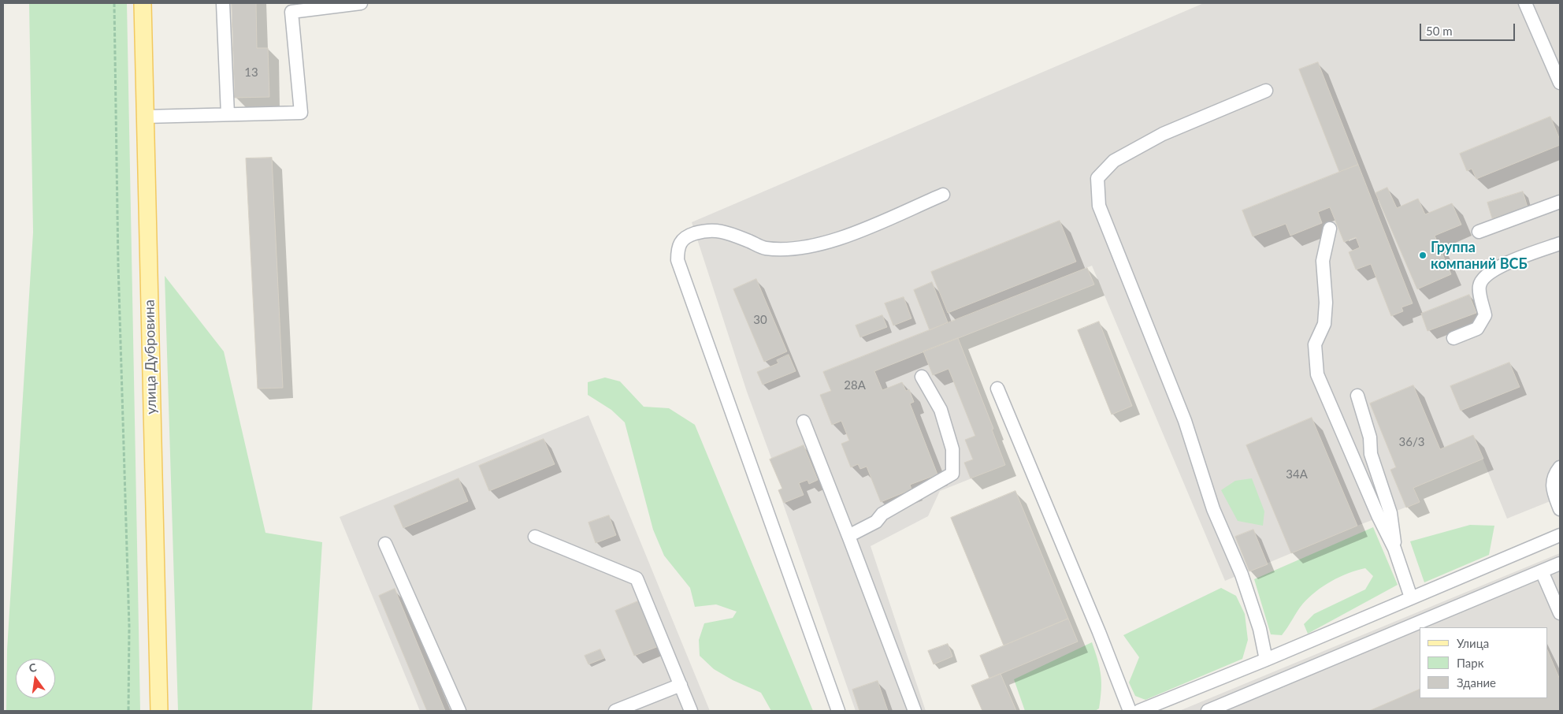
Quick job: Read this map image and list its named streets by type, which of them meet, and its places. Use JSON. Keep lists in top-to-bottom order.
{
  "streets": {
    "main road": ["улица Дубровина"]
  },
  "places": ["Группа компаний ВСБ"],
  "house_numbers": [
    "13",
    "30",
    "28А",
    "36/3",
    "34А"
  ],
  "legend": ["Улица", "Парк", "Здание"],
  "scale_bar": "50 m",
  "north": "top"
}
